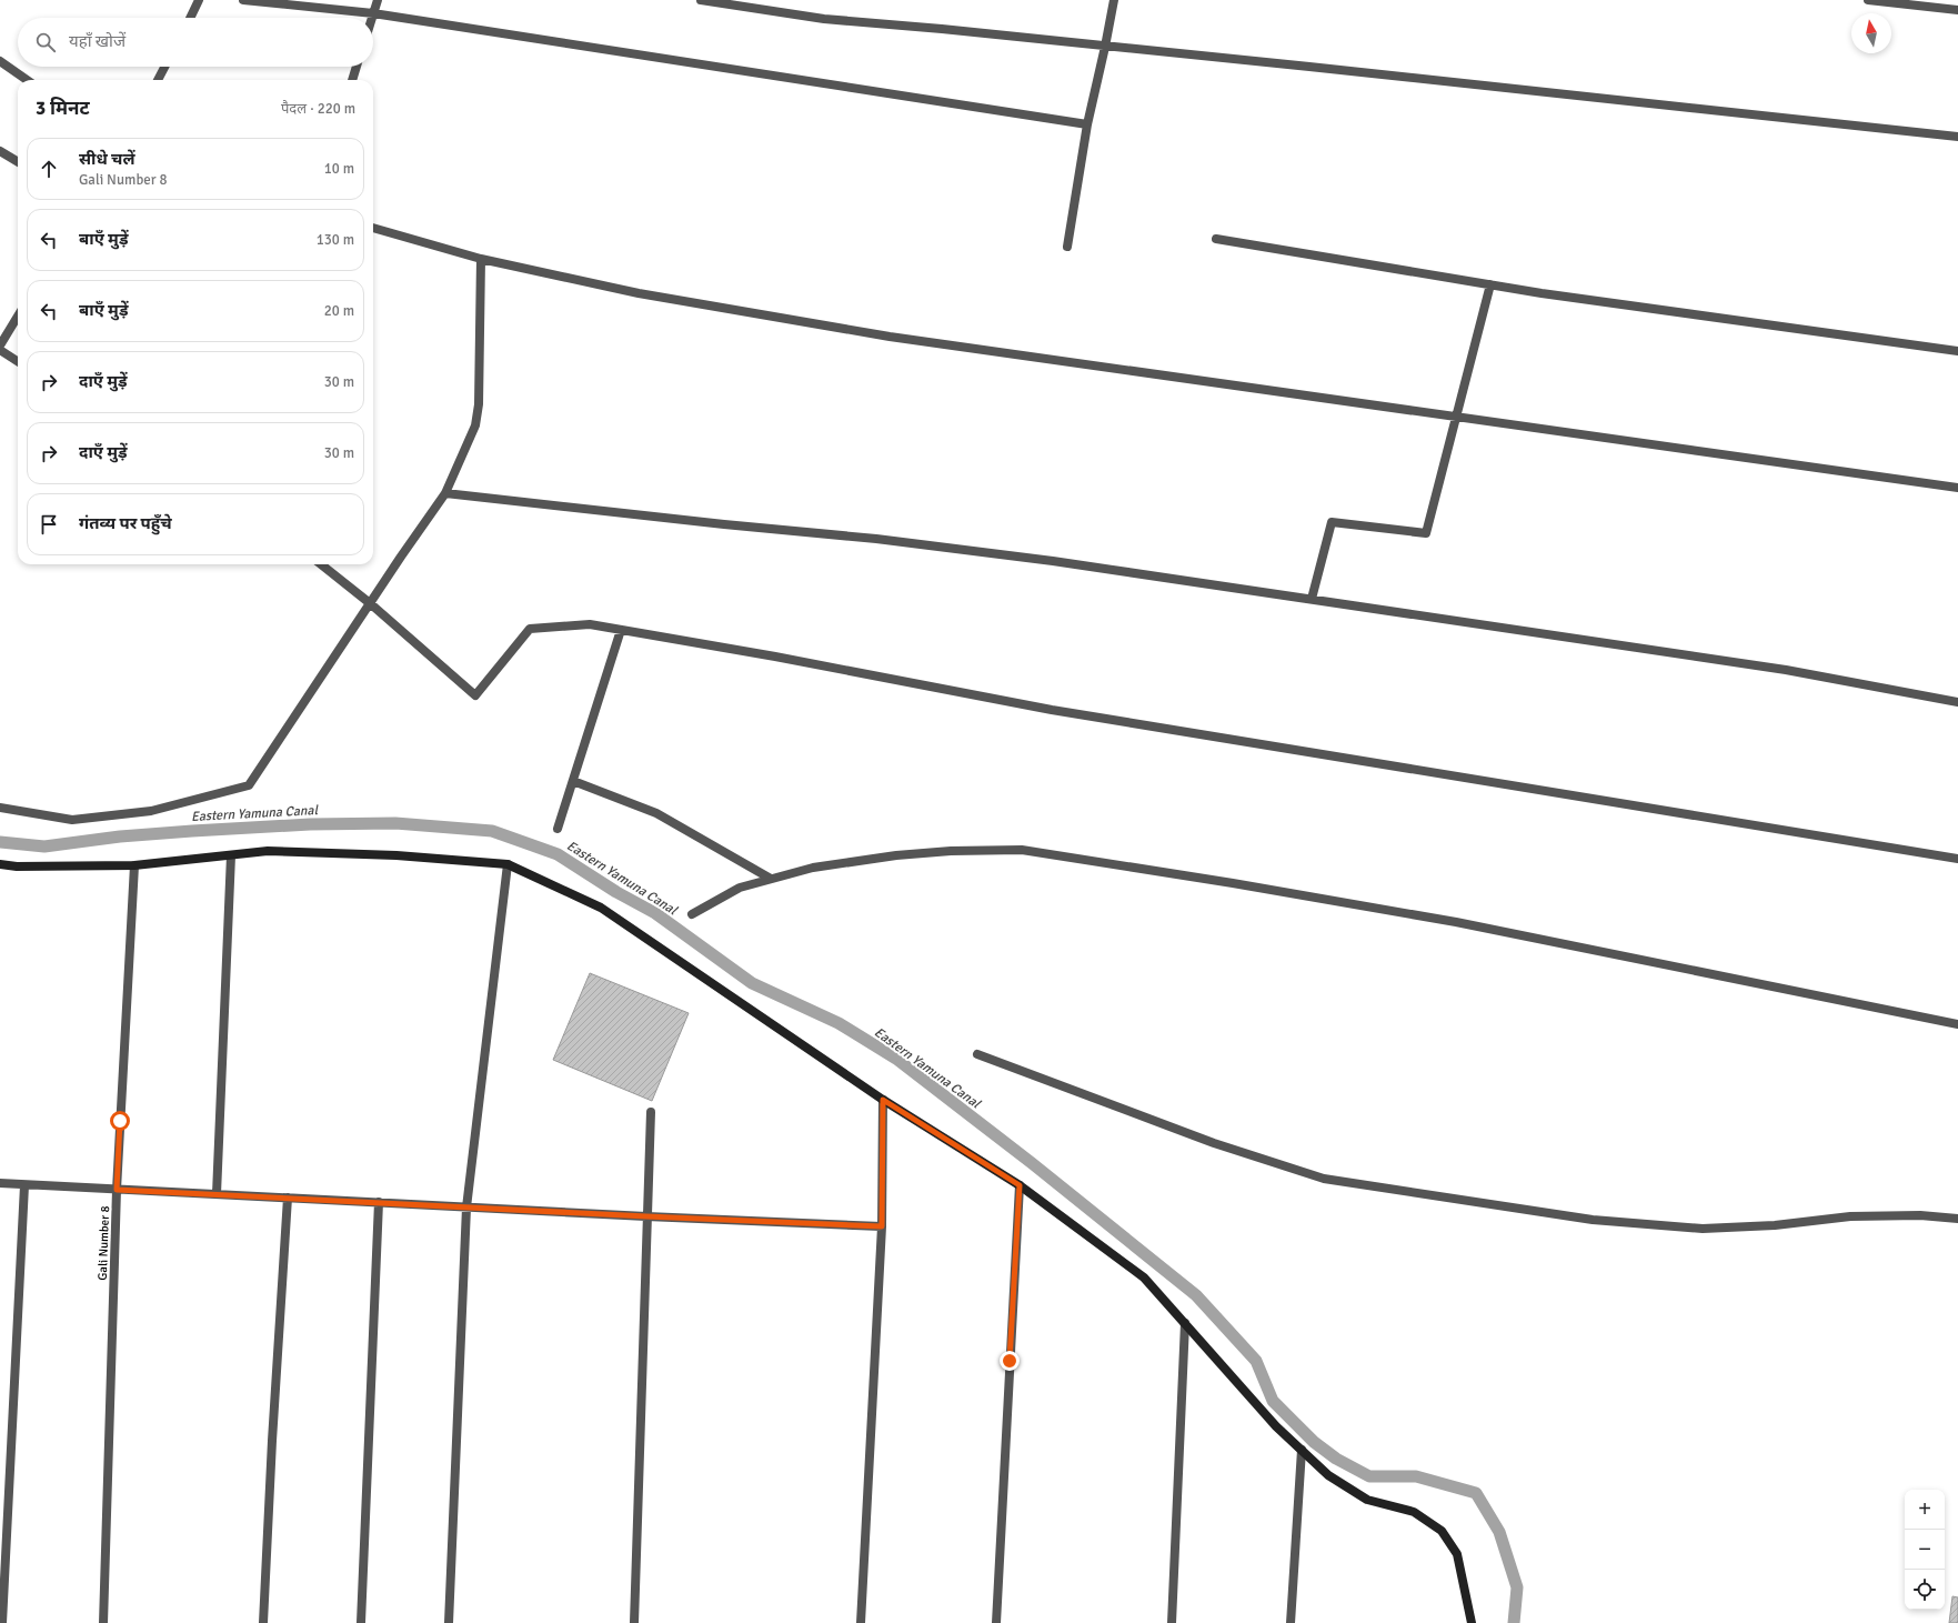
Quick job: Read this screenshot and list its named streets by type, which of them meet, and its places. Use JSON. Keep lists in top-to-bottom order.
{
  "streets": {
    "street": ["Gali Number 8"]
  },
  "water": ["Eastern Yamuna Canal"],
  "north": "top",
  "page": {
    "search": "यहाँ खोजें",
    "heading": ["3 मिनट", "पैदल · 220 m"],
    "list": [
      ["सीधे चलें", "Gali Number 8", "10 m"],
      ["बाएँ मुड़ें", "130 m"],
      ["बाएँ मुड़ें", "20 m"],
      ["दाएँ मुड़ें", "30 m"],
      ["दाएँ मुड़ें", "30 m"],
      "गंतव्य पर पहुँचे"
    ],
    "map_buttons": ["+", "−"]
  }
}
